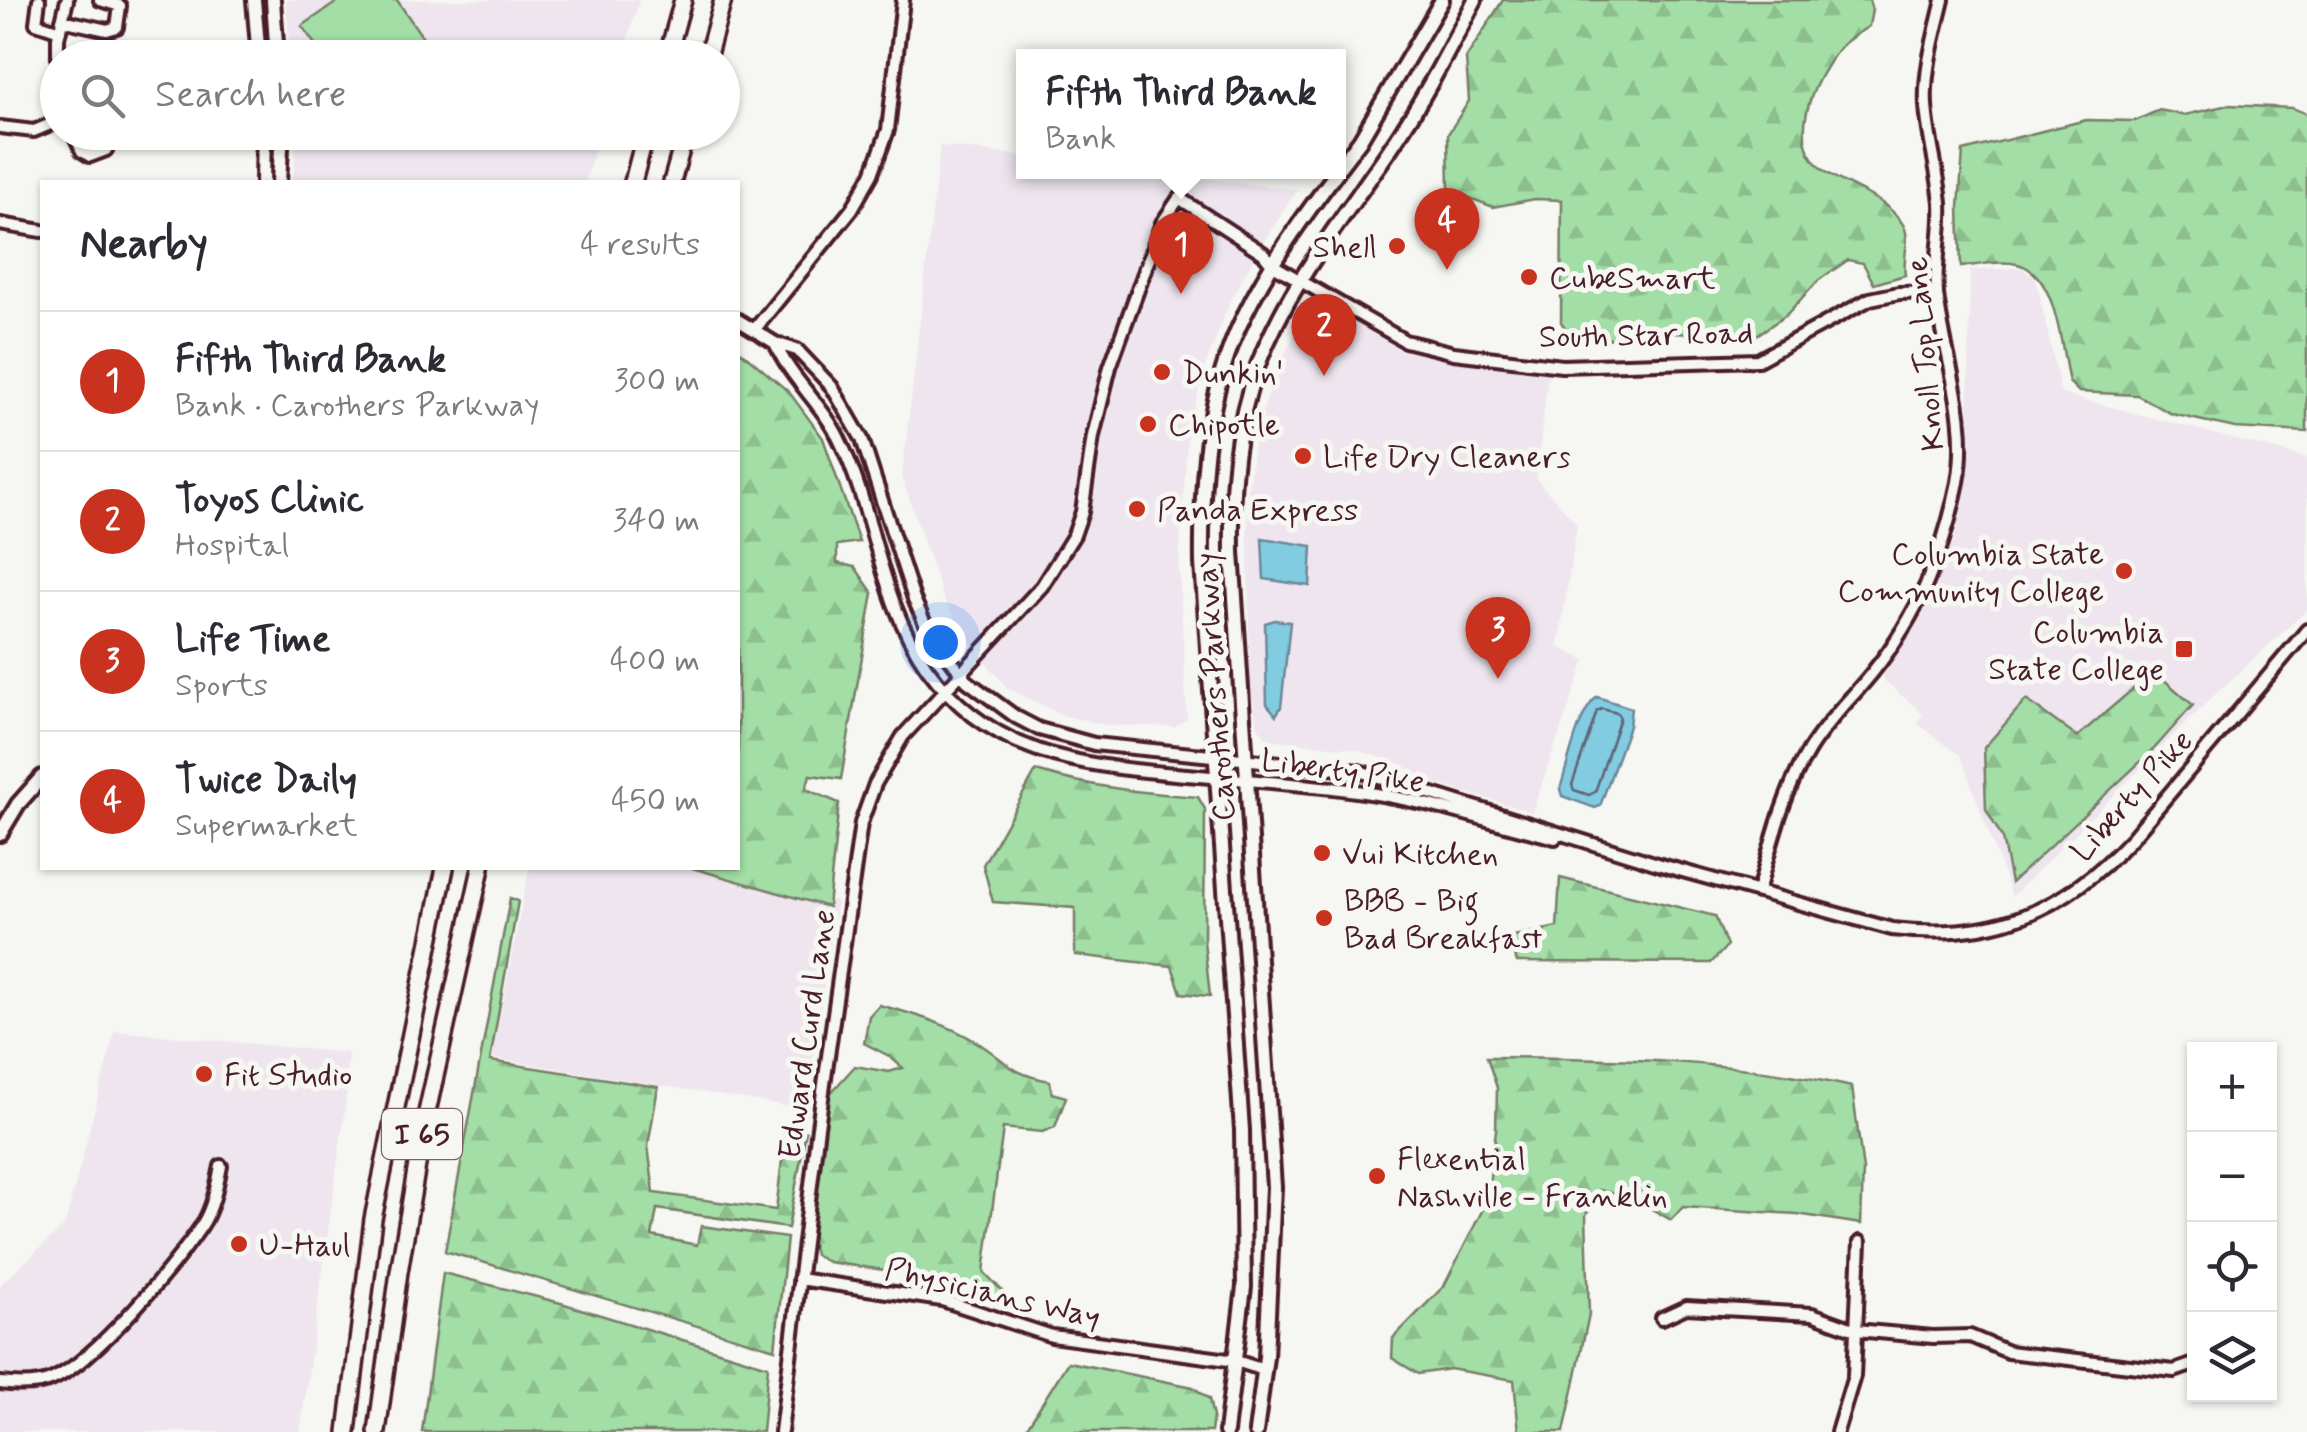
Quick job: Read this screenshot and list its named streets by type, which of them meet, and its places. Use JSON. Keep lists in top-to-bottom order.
{
  "streets": {
    "highway": ["I 65"],
    "main road": ["Carothers Parkway"],
    "street": [
      "South Star Road",
      "Knoll Top Lane",
      "Liberty Pike",
      "Edward Curd Lane",
      "Physicians Way"
    ]
  },
  "crossings": [
    ["South Star Road", "Knoll Top Lane"],
    ["South Star Road", "Carothers Parkway"],
    ["South Star Road", "Edward Curd Lane"],
    ["Knoll Top Lane", "Liberty Pike"],
    ["Carothers Parkway", "Liberty Pike"],
    ["Carothers Parkway", "Physicians Way"],
    ["Liberty Pike", "Edward Curd Lane"],
    ["Edward Curd Lane", "Physicians Way"]
  ],
  "places": {
    "other": [
      "Shell",
      "CubeSmart",
      "Dunkin'",
      "Chipotle",
      "Life Dry Cleaners",
      "Panda Express",
      "Columbia State Community College",
      "Vui Kitchen",
      "BBB - Big Bad Breakfast",
      "Fit Studio",
      "Flexential Nashville - Franklin",
      "U-Haul"
    ],
    "transit": ["Columbia State College"]
  },
  "page": {
    "search": "Search here",
    "popup": ["Fifth Third Bank", "Bank"],
    "heading": ["Nearby", "4 results"],
    "pins": [
      "4",
      "1",
      "2",
      "3"
    ],
    "list": [
      {
        "mark": "1",
        "name": "Fifth Third Bank",
        "note": "Bank · Carothers Parkway",
        "value": "300 m"
      },
      {
        "mark": "2",
        "name": "Toyos Clinic",
        "note": "Hospital",
        "value": "340 m"
      },
      {
        "mark": "3",
        "name": "Life Time",
        "note": "Sports",
        "value": "400 m"
      },
      {
        "mark": "4",
        "name": "Twice Daily",
        "note": "Supermarket",
        "value": "450 m"
      }
    ],
    "map_buttons": ["+", "−"]
  }
}
